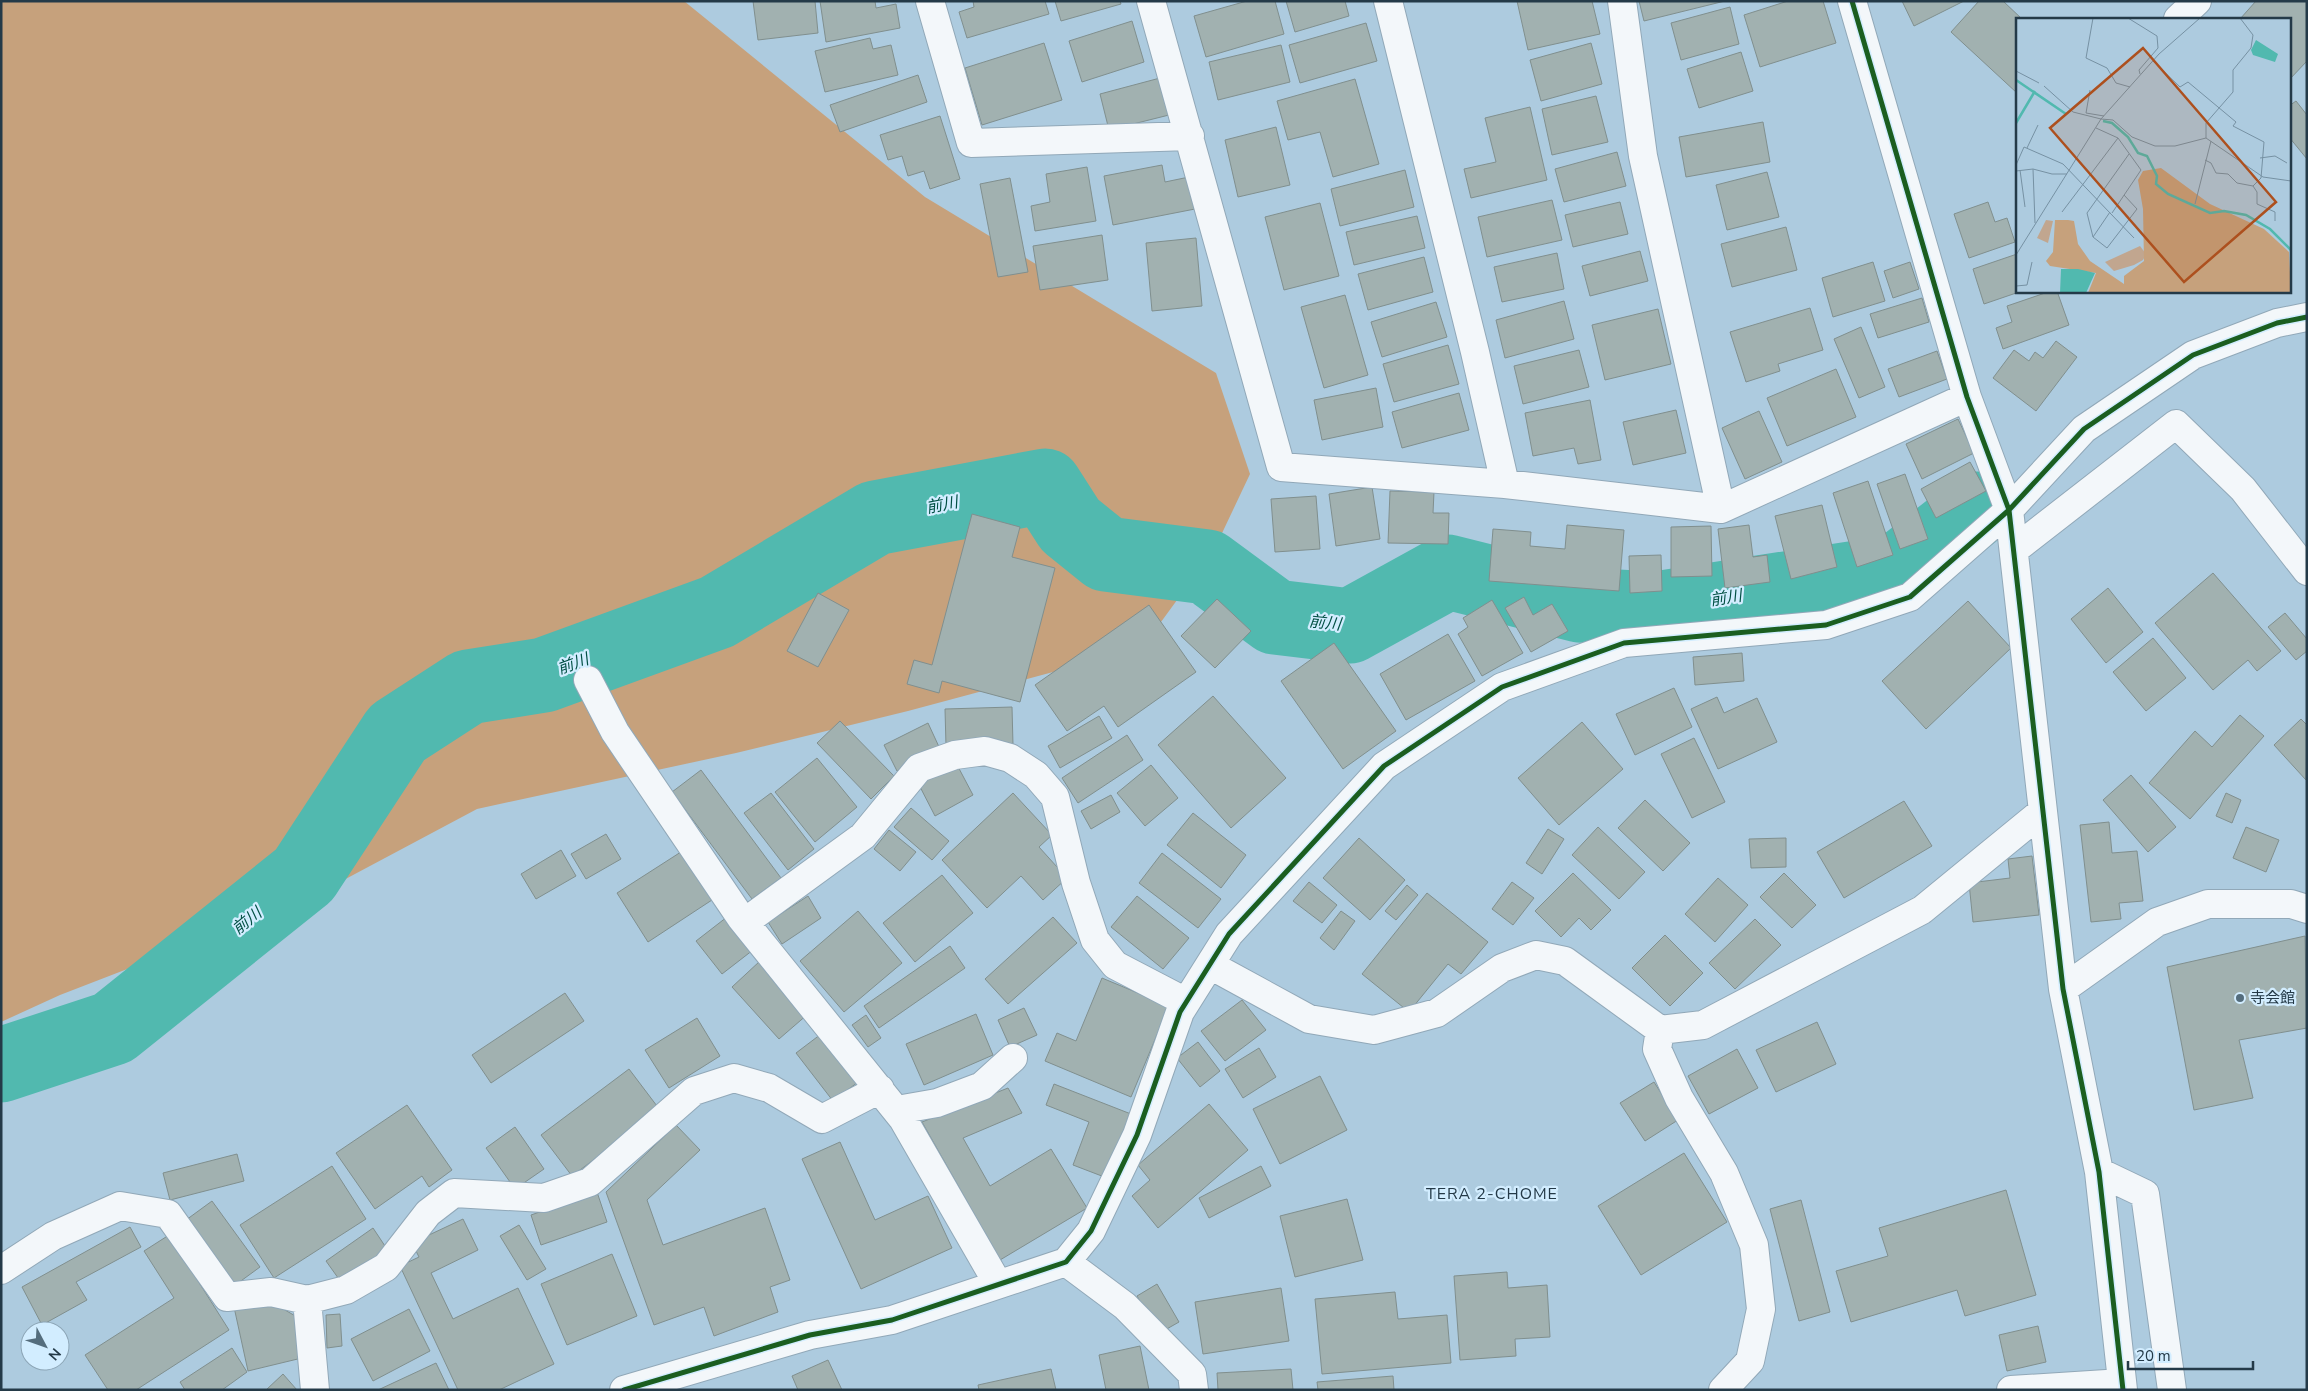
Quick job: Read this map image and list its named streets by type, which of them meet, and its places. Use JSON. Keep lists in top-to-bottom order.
{
  "districts": ["TERA 2-CHOME"],
  "water": ["前川"],
  "places": ["寺会館"],
  "scale_bar": "20 m",
  "north": "bottom right"
}
